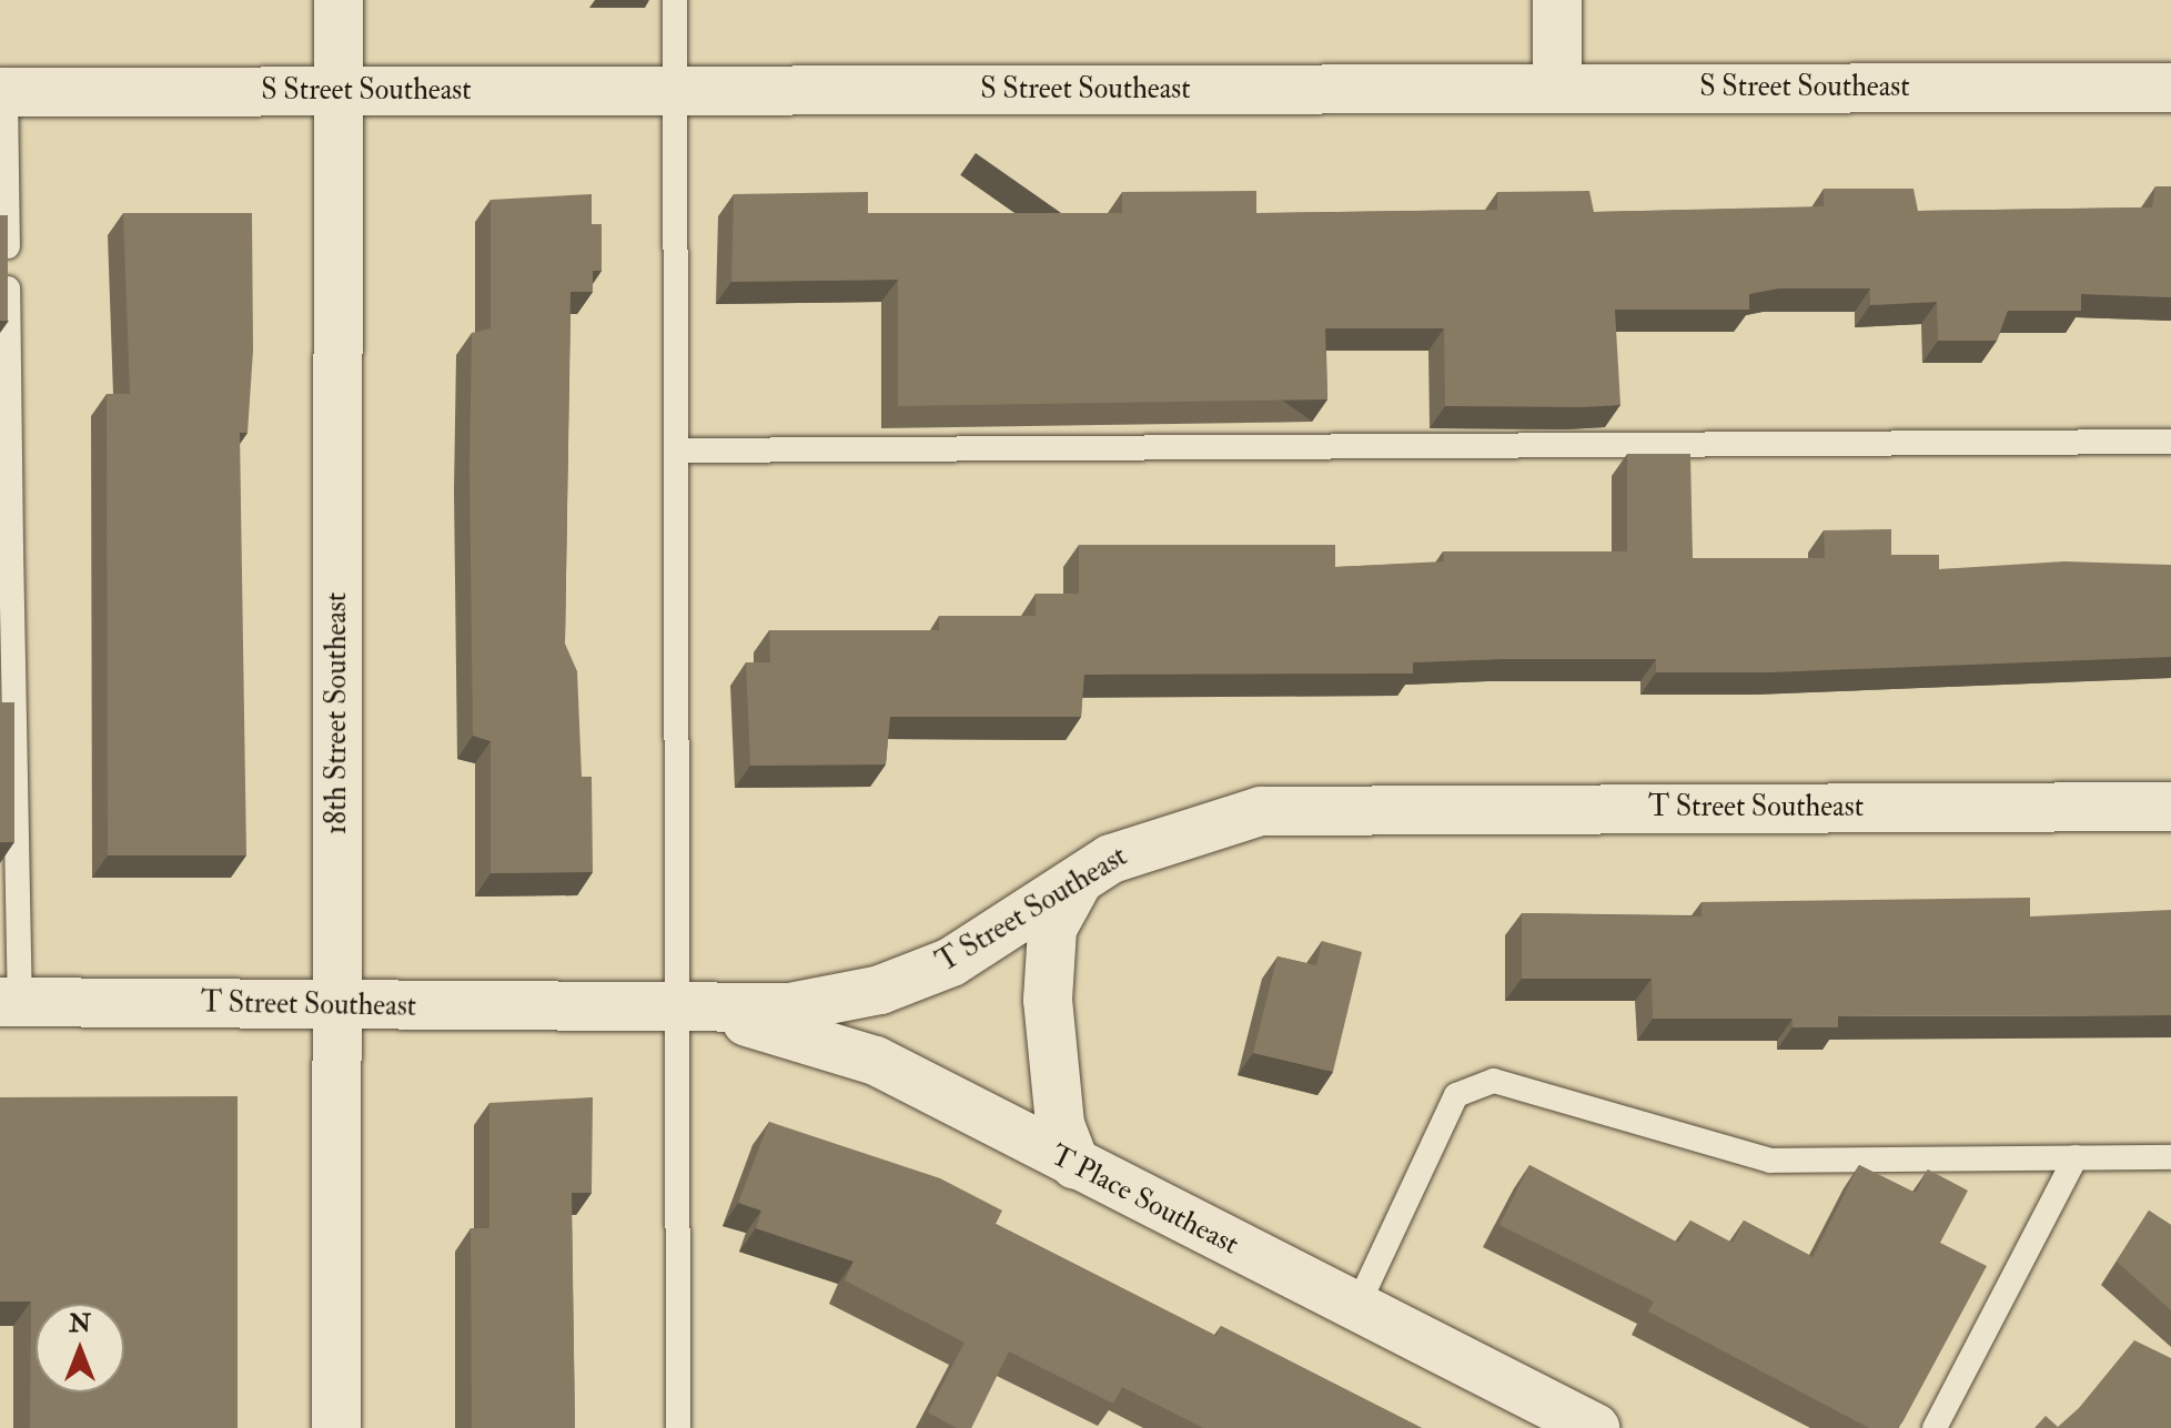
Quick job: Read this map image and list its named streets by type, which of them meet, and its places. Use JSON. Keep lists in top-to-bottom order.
{
  "streets": {
    "street": [
      "S Street Southeast",
      "18th Street Southeast",
      "T Street Southeast",
      "T Place Southeast"
    ]
  },
  "crossings": [
    ["S Street Southeast", "18th Street Southeast"],
    ["18th Street Southeast", "T Street Southeast"],
    ["T Street Southeast", "T Place Southeast"]
  ],
  "north": "top"
}
